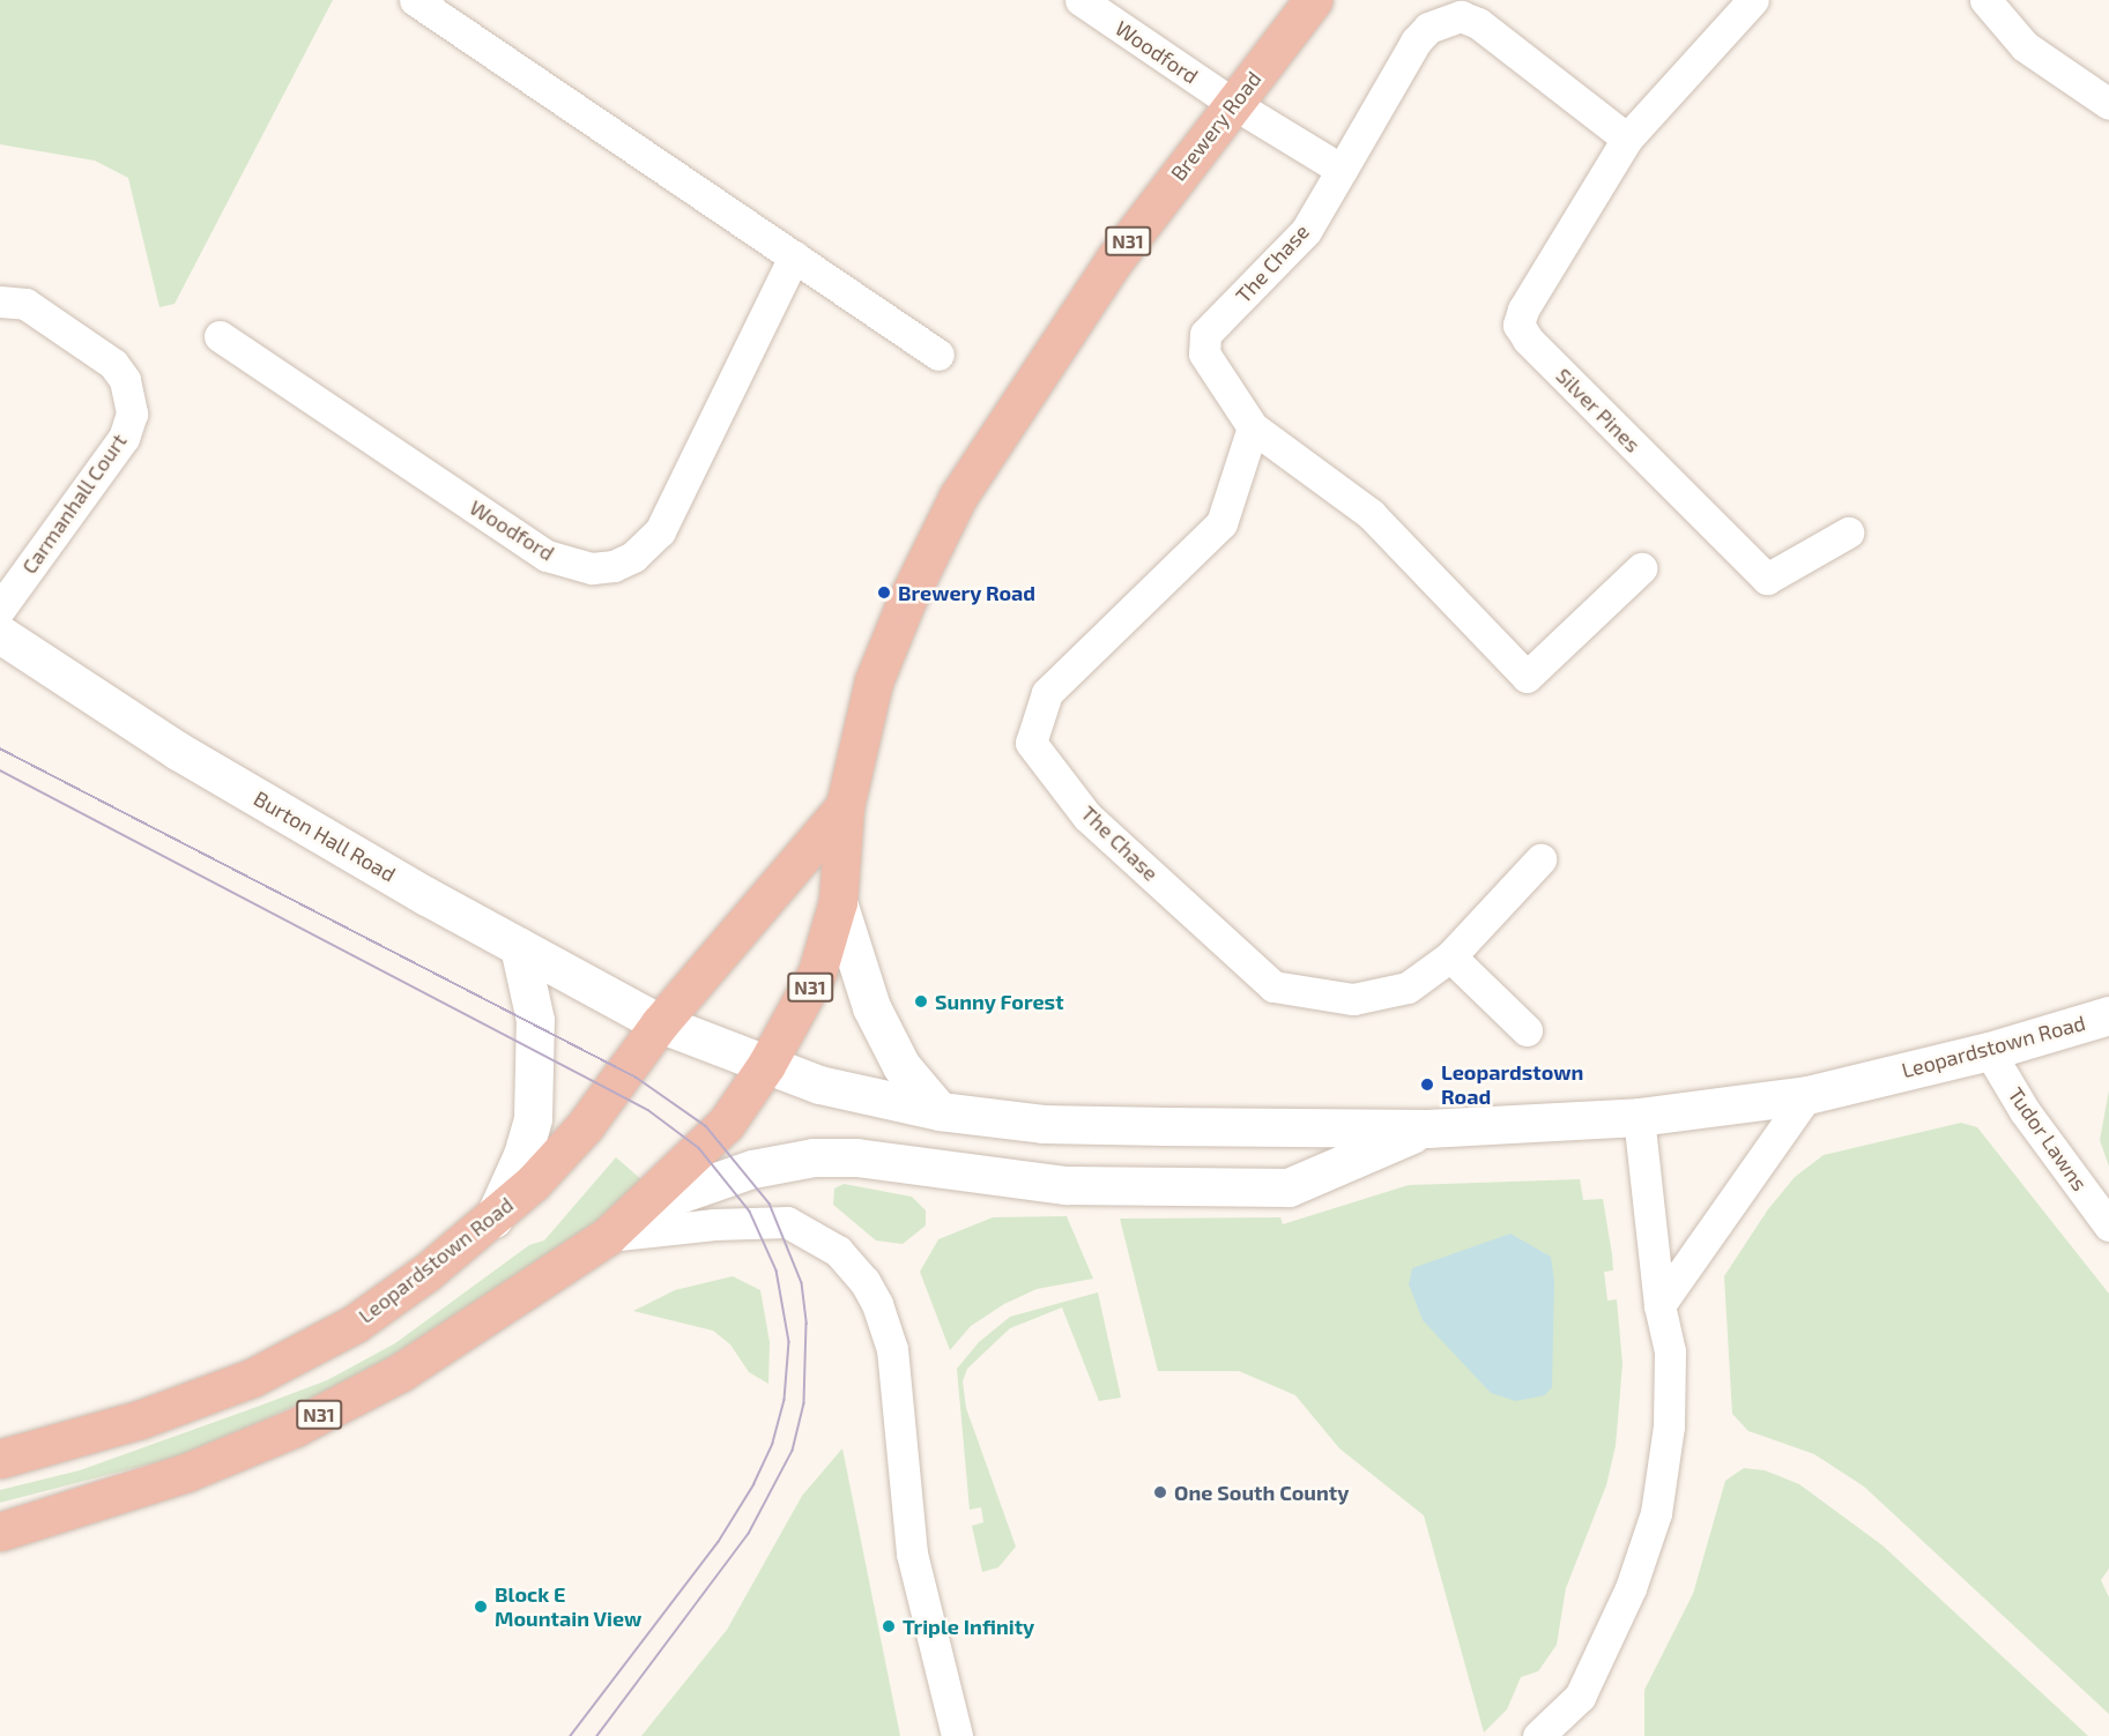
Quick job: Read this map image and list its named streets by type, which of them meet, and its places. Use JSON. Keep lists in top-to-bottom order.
{
  "streets": {
    "highway": ["Brewery Road", "N31", "Leopardstown Road"],
    "main road": ["Burton Hall Road"],
    "street": [
      "Woodford",
      "The Chase",
      "Silver Pines",
      "Carmanhall Court",
      "Tudor Lawns"
    ]
  },
  "crossings": [
    ["Woodford", "Brewery Road"],
    ["Brewery Road", "N31"],
    ["Brewery Road", "Burton Hall Road"],
    ["Brewery Road", "Leopardstown Road"],
    ["N31", "Leopardstown Road"],
    ["Burton Hall Road", "Leopardstown Road"],
    ["Leopardstown Road", "Tudor Lawns"]
  ],
  "places": [
    "Brewery Road",
    "Sunny Forest",
    "Leopardstown Road",
    "One South County",
    "Block E Mountain View",
    "Triple Infinity"
  ]
}
